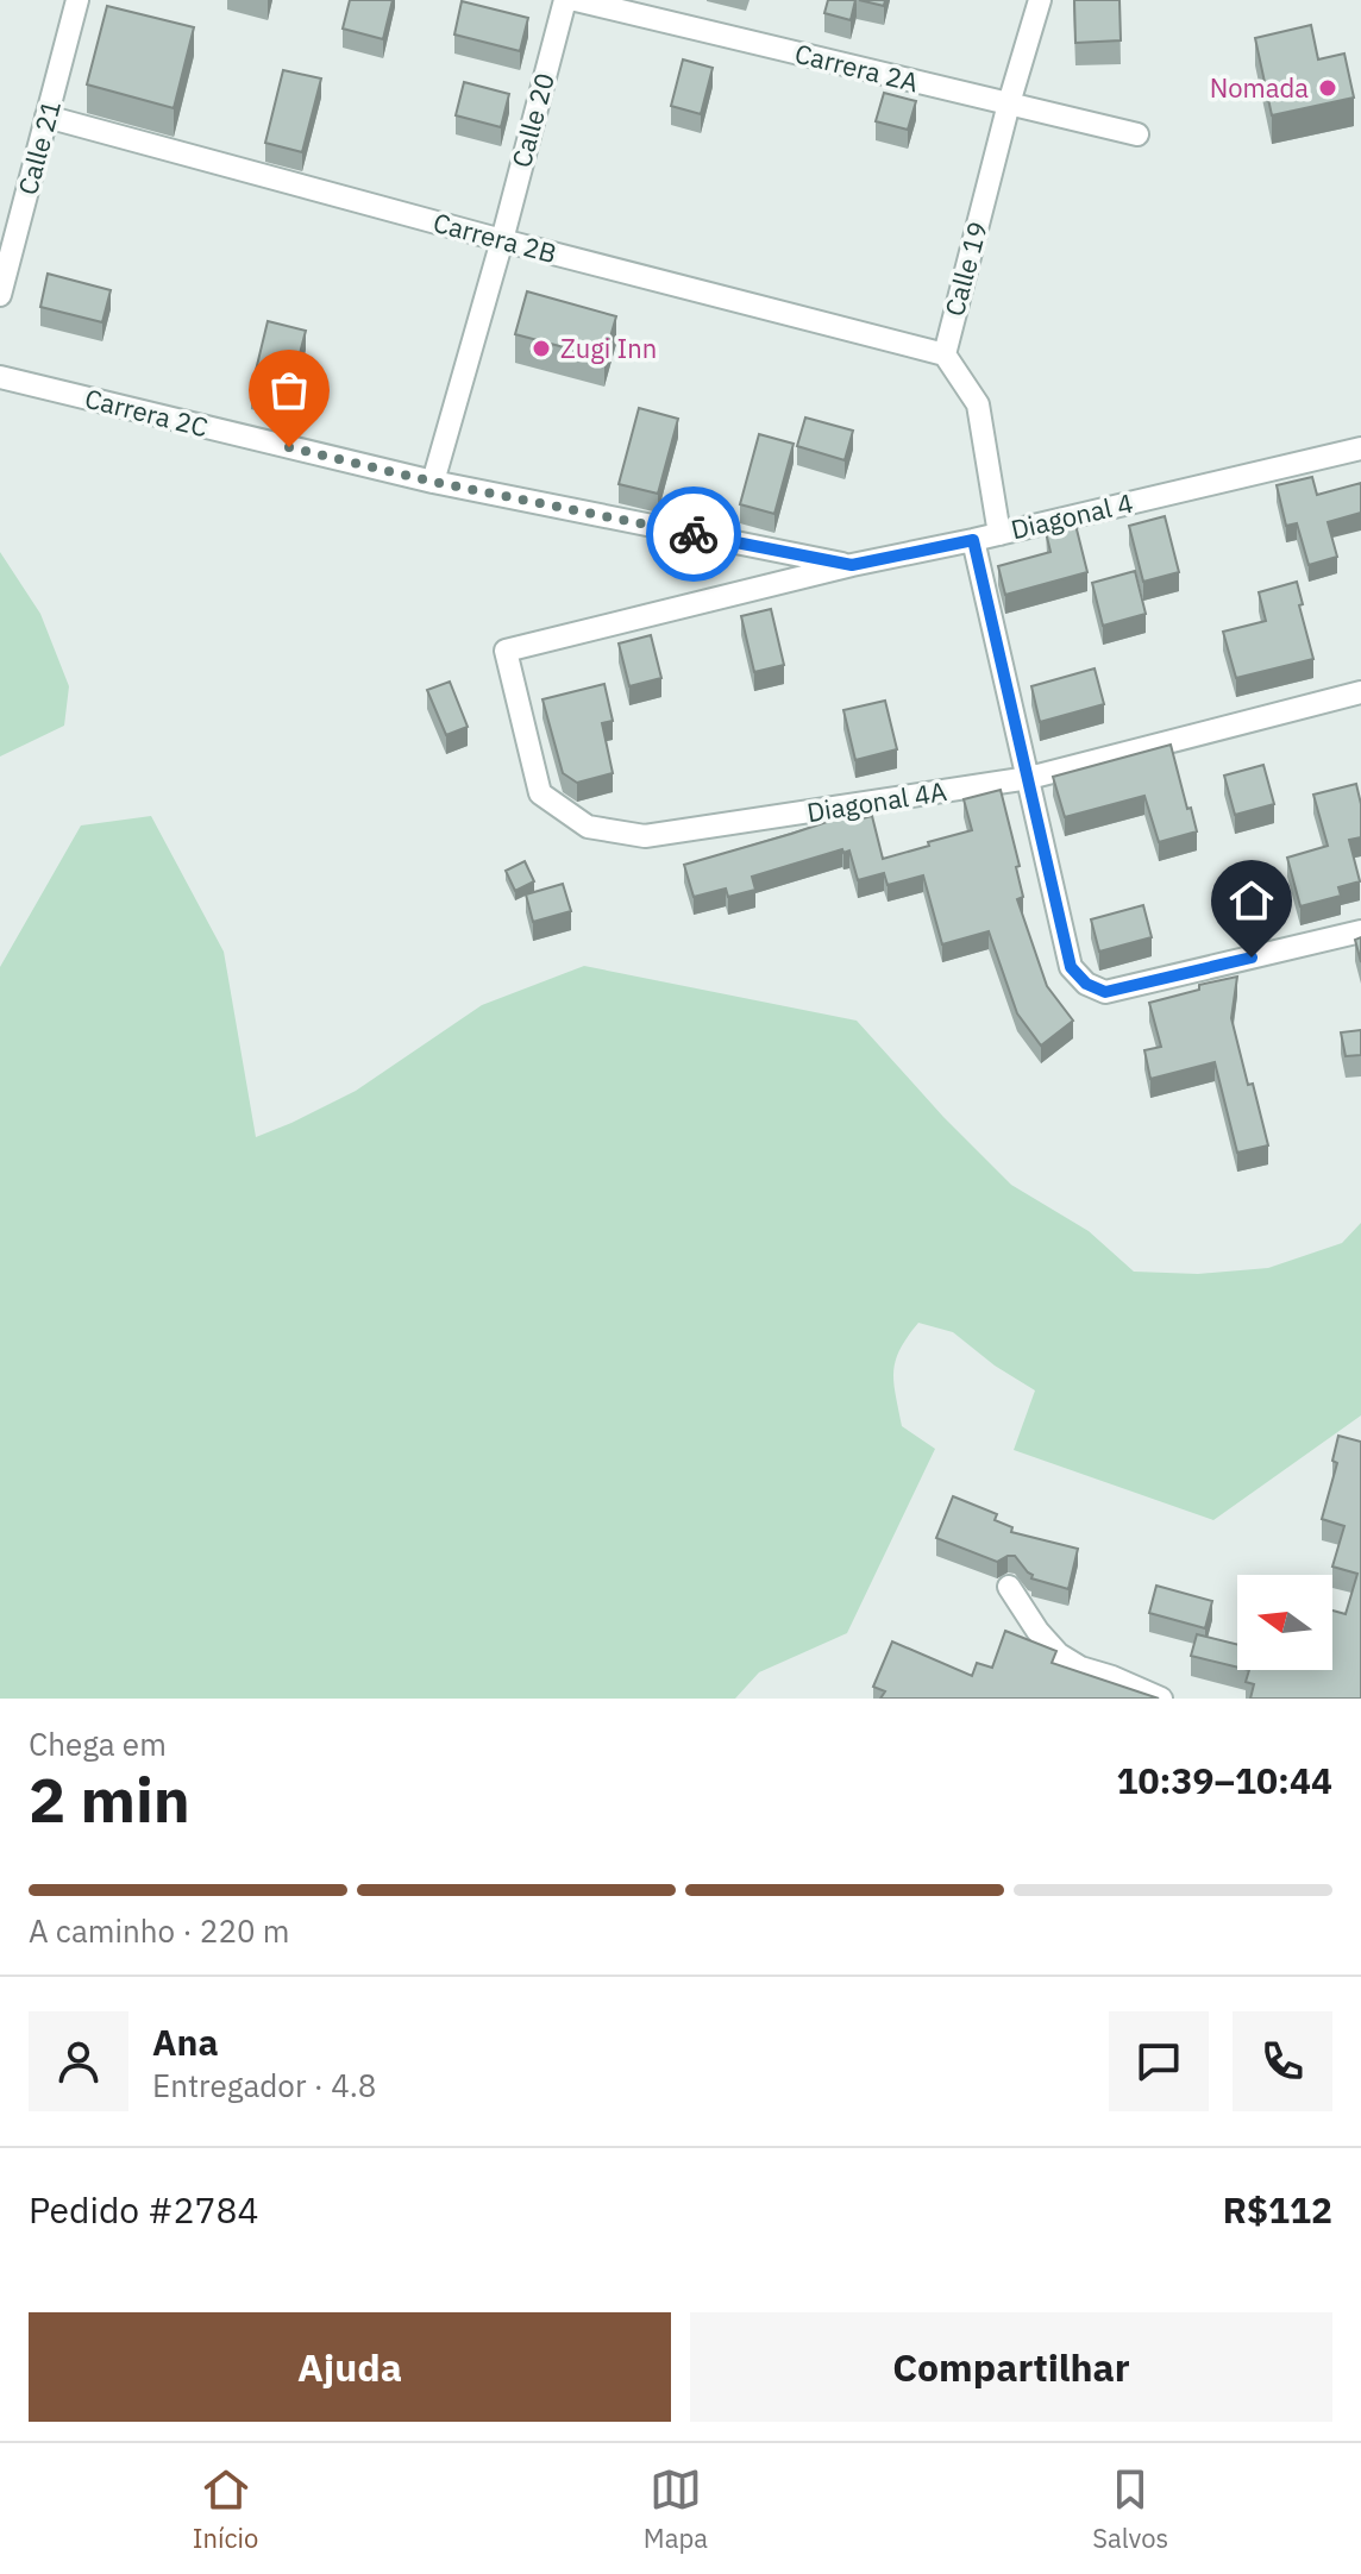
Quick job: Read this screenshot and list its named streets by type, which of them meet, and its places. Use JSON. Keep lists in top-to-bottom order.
{
  "streets": {
    "street": [
      "Carrera 2A",
      "Calle 20",
      "Calle 21",
      "Carrera 2B",
      "Calle 19",
      "Carrera 2C",
      "Diagonal 4",
      "Diagonal 4A"
    ]
  },
  "crossings": [
    ["Carrera 2A", "Calle 19"],
    ["Calle 20", "Carrera 2B"],
    ["Calle 20", "Carrera 2C"],
    ["Calle 21", "Carrera 2B"],
    ["Carrera 2B", "Calle 19"],
    ["Carrera 2C", "Diagonal 4"],
    ["Diagonal 4", "Diagonal 4A"]
  ],
  "places": ["Nomada", "Zugi Inn"],
  "north": "left",
  "page": {
    "heading": ["2 min", "Chega em", "10:39–10:44"],
    "panel": [
      "Ana",
      "Entregador · 4.8",
      "Pedido #2784",
      "R$112"
    ],
    "bar": "A caminho · 220 m",
    "buttons": ["Ajuda", "Compartilhar"],
    "tabs": ["Início", "Mapa", "Salvos"]
  }
}
